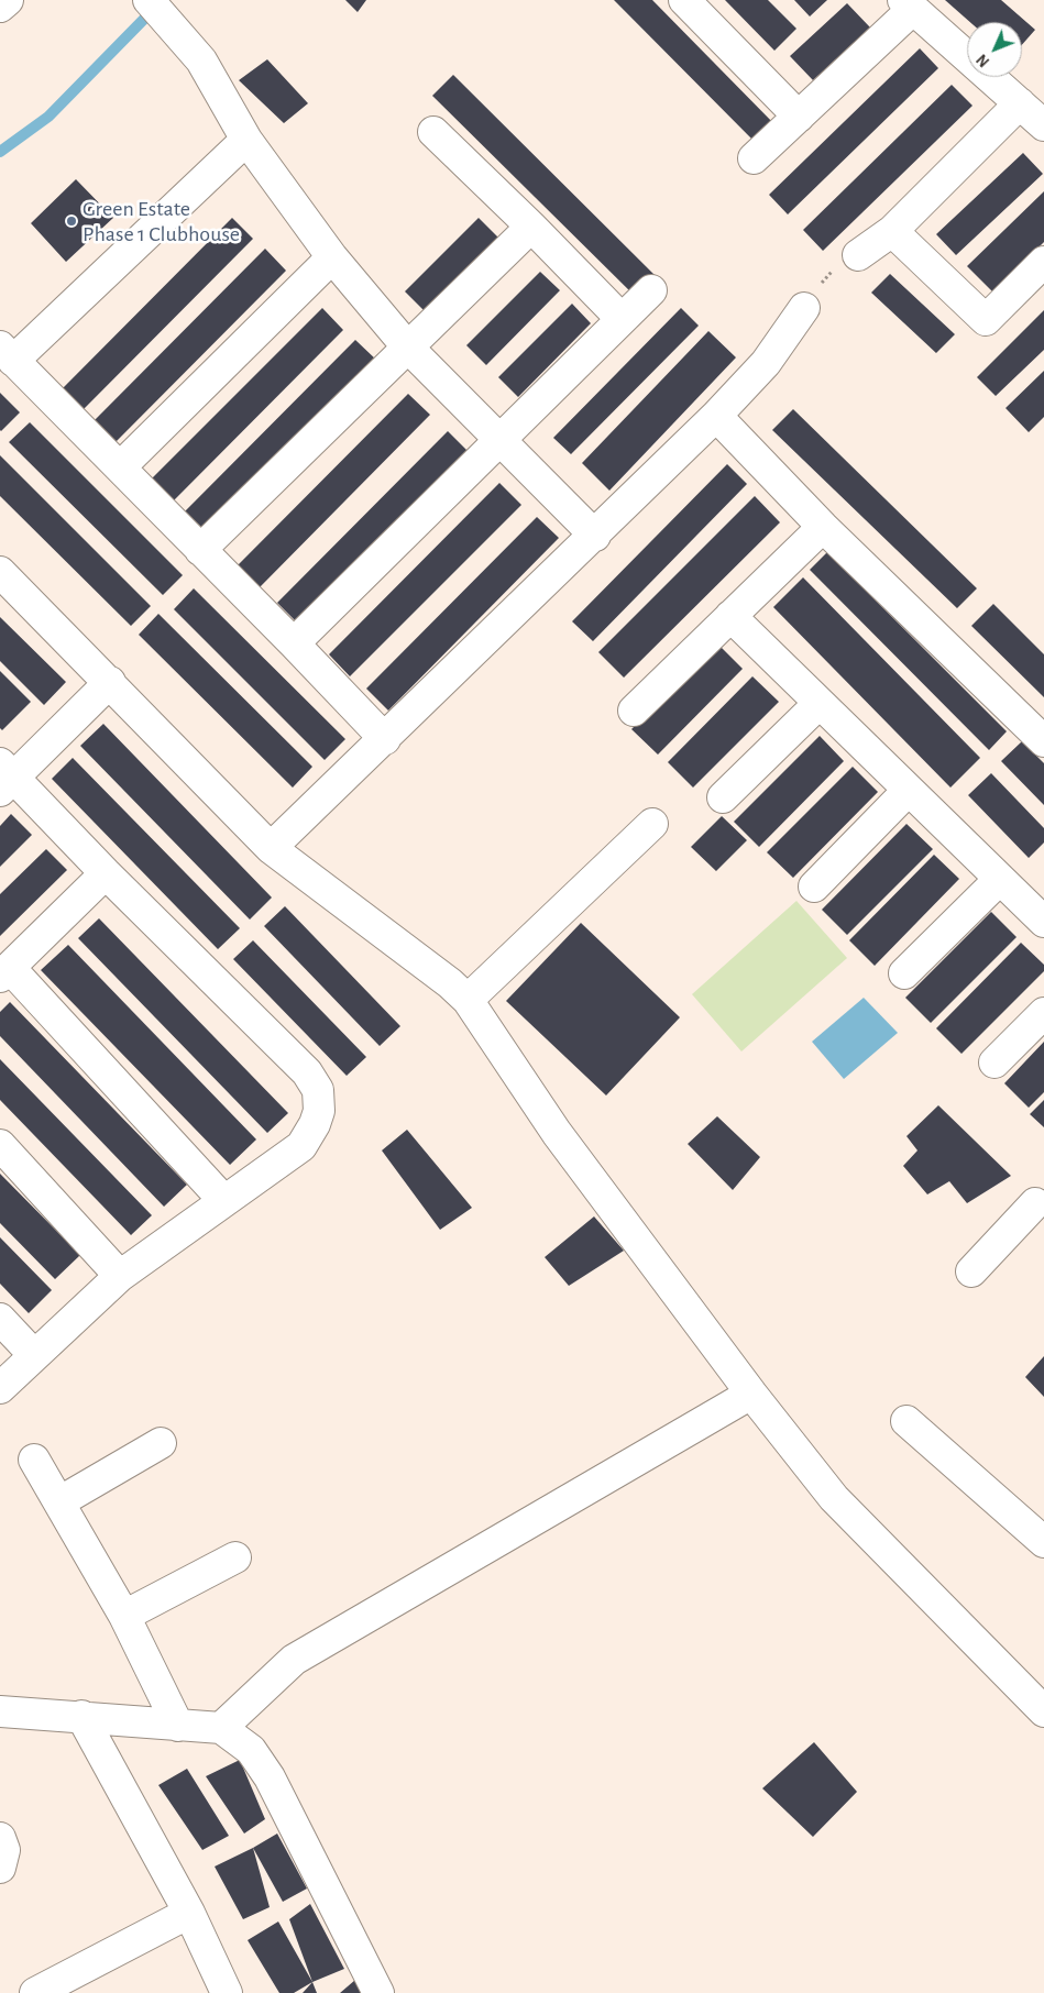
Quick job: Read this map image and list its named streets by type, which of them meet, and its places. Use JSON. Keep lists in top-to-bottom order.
{
  "places": ["Green Estate Phase 1 Clubhouse"],
  "north": "bottom left"
}
